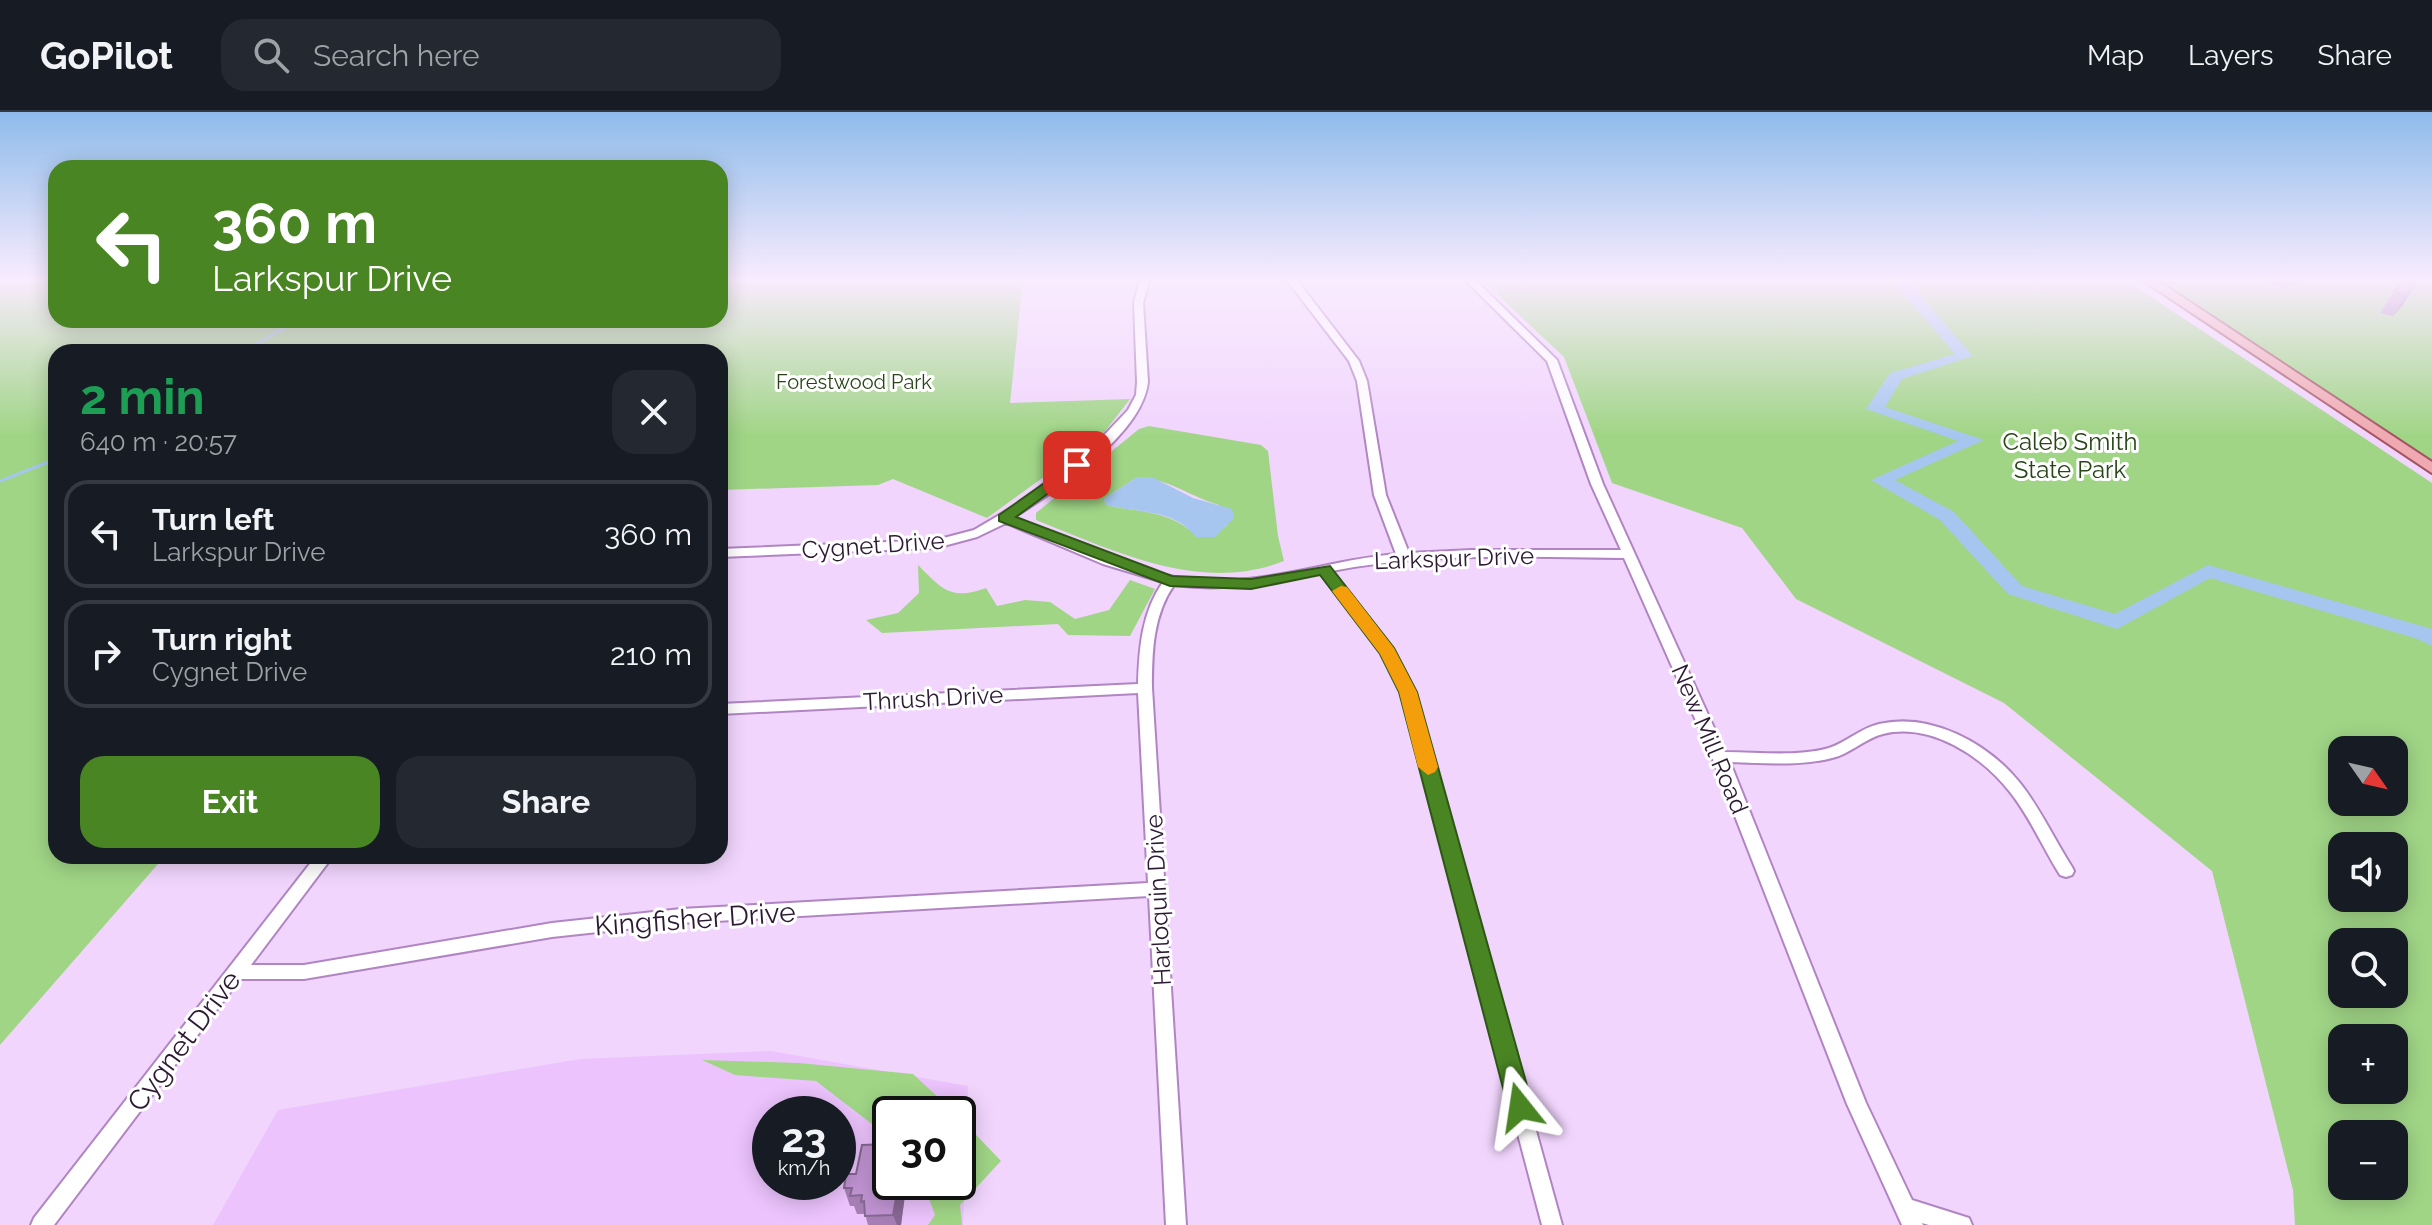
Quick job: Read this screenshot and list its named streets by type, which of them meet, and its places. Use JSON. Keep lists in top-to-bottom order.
{
  "streets": {
    "street": [
      "Cygnet Drive",
      "Larkspur Drive",
      "Thrush Drive",
      "New Mill Road",
      "Harloquin Drive",
      "Kingfisher Drive"
    ]
  },
  "crossings": [
    ["Cygnet Drive", "Larkspur Drive"],
    ["Cygnet Drive", "Kingfisher Drive"],
    ["Larkspur Drive", "New Mill Road"],
    ["Larkspur Drive", "Harloquin Drive"],
    ["Thrush Drive", "Harloquin Drive"],
    ["Harloquin Drive", "Kingfisher Drive"]
  ],
  "parks": ["Forestwood Park", "Caleb Smith State Park"],
  "north": "bottom right",
  "page": {
    "header": "GoPilot",
    "search": "Search here",
    "nav": ["Map", "Layers", "Share"],
    "turn": ["360 m", "Larkspur Drive"],
    "heading": ["2 min", "640 m · 20:57"],
    "list": [
      {
        "name": "Turn left",
        "note": "Larkspur Drive",
        "value": "360 m"
      },
      {
        "name": "Turn right",
        "note": "Cygnet Drive",
        "value": "210 m"
      }
    ],
    "map_buttons": ["+", "−"],
    "buttons": ["Exit", "Share"],
    "speed": "23 km/h",
    "limit": "30"
  }
}
